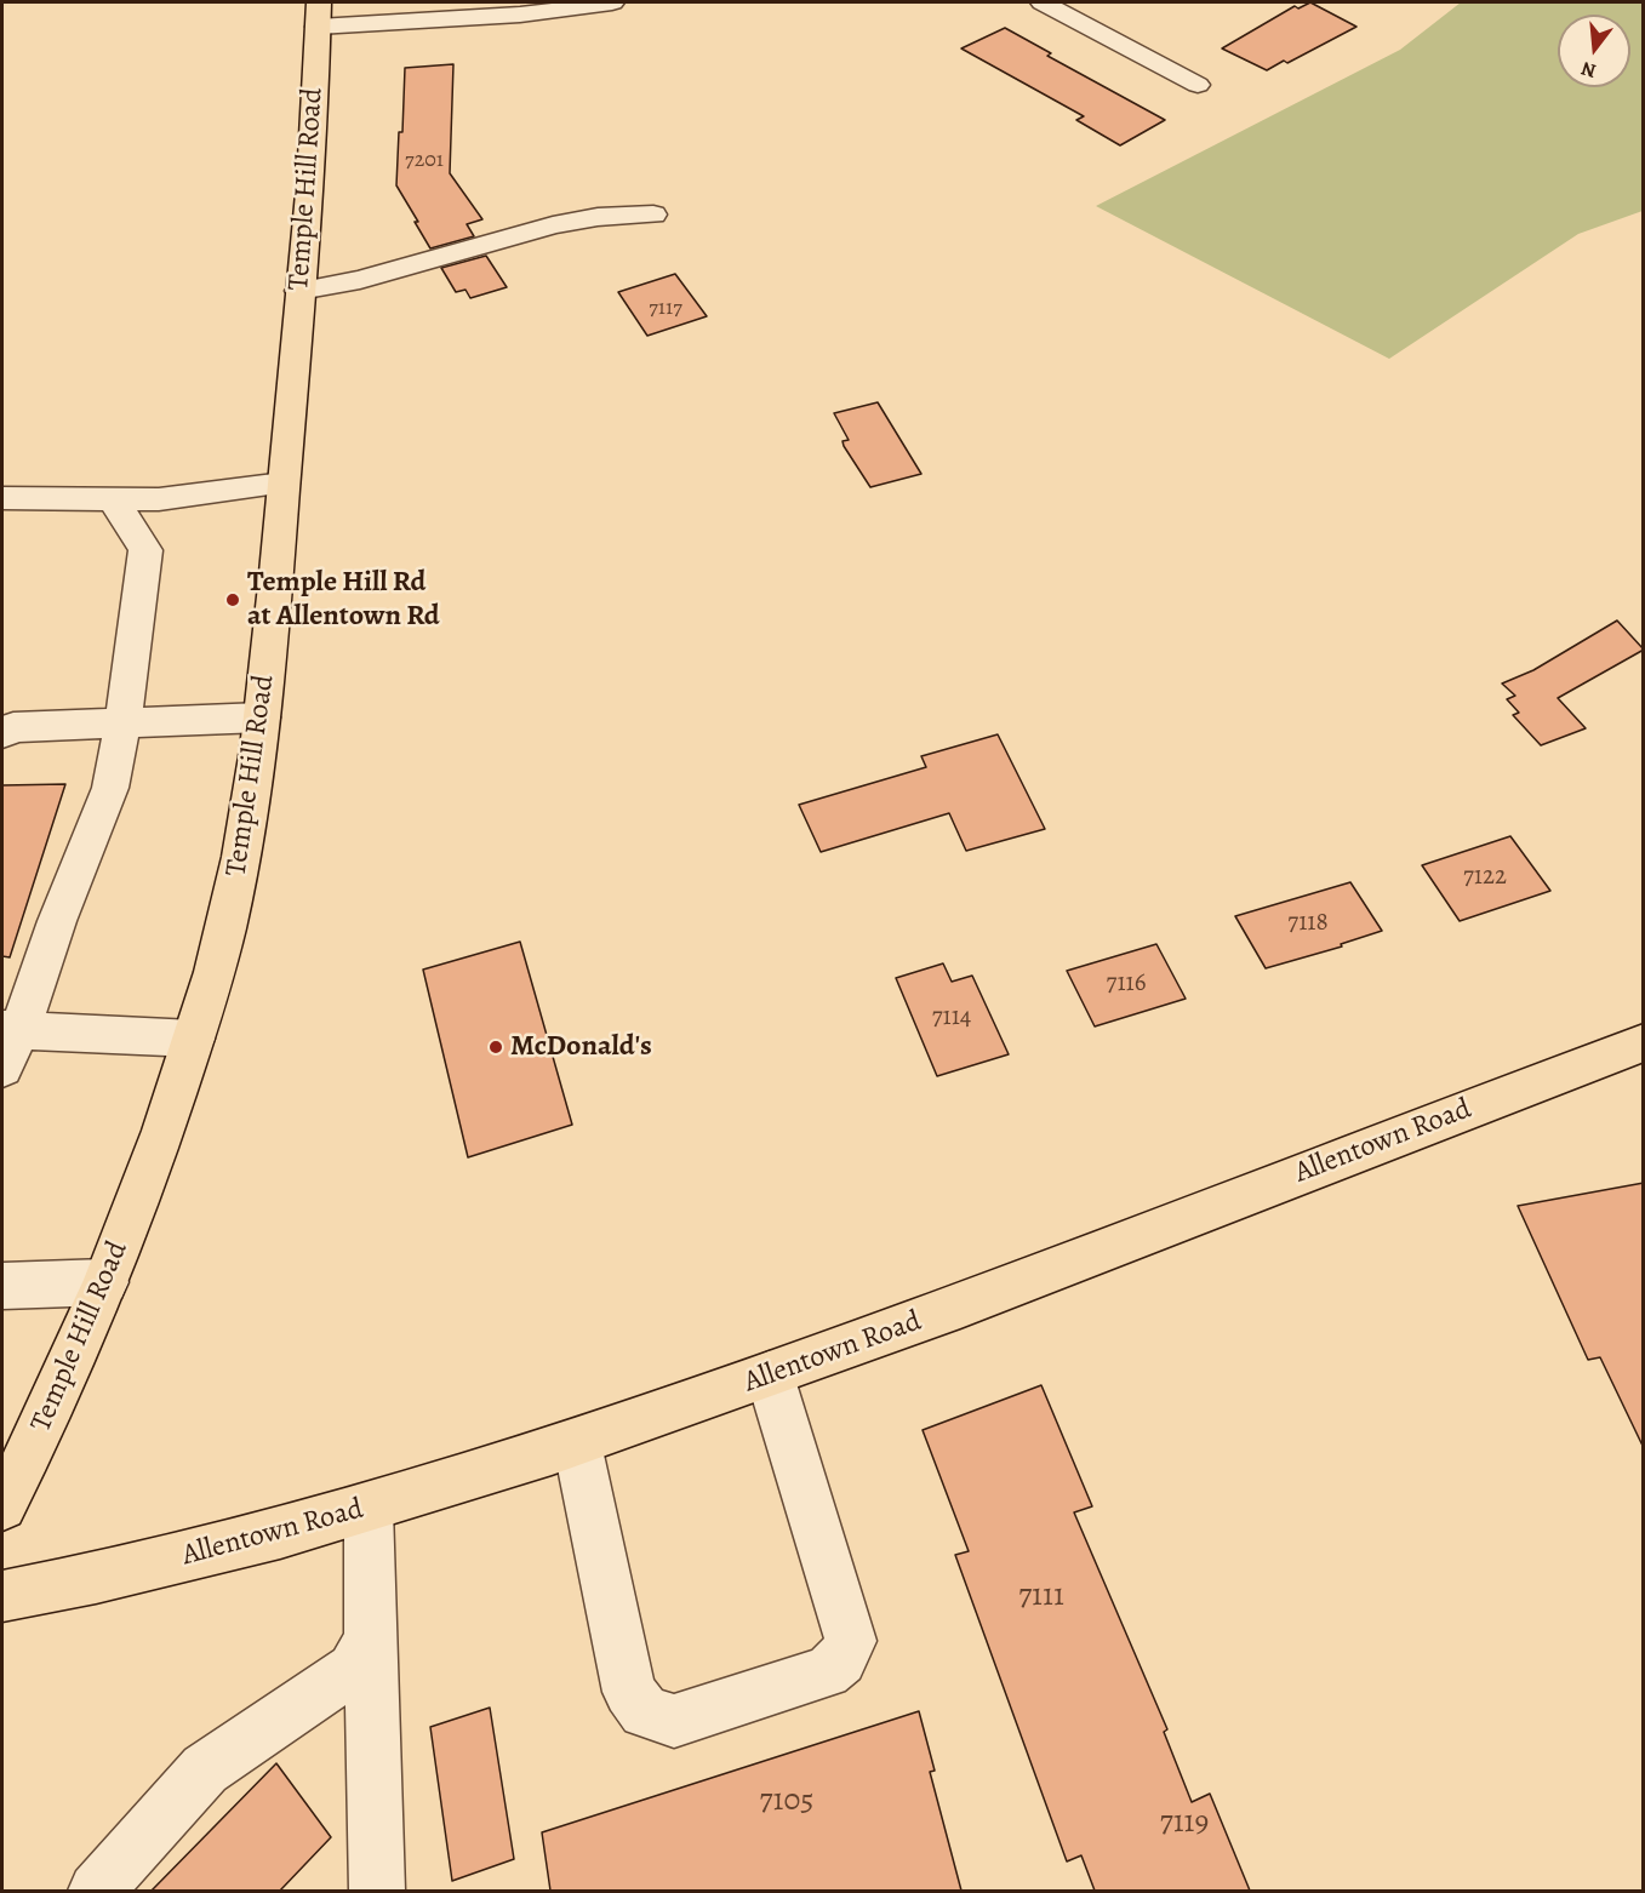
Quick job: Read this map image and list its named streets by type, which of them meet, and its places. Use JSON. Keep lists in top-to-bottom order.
{
  "streets": {
    "main road": ["Temple Hill Road", "Allentown Road"]
  },
  "places": ["Temple Hill Rd at Allentown Rd", "McDonald's"],
  "house_numbers": [
    "7201",
    "7117",
    "7122",
    "7118",
    "7116",
    "7114",
    "7111",
    "7105",
    "7119"
  ],
  "north": "bottom"
}
